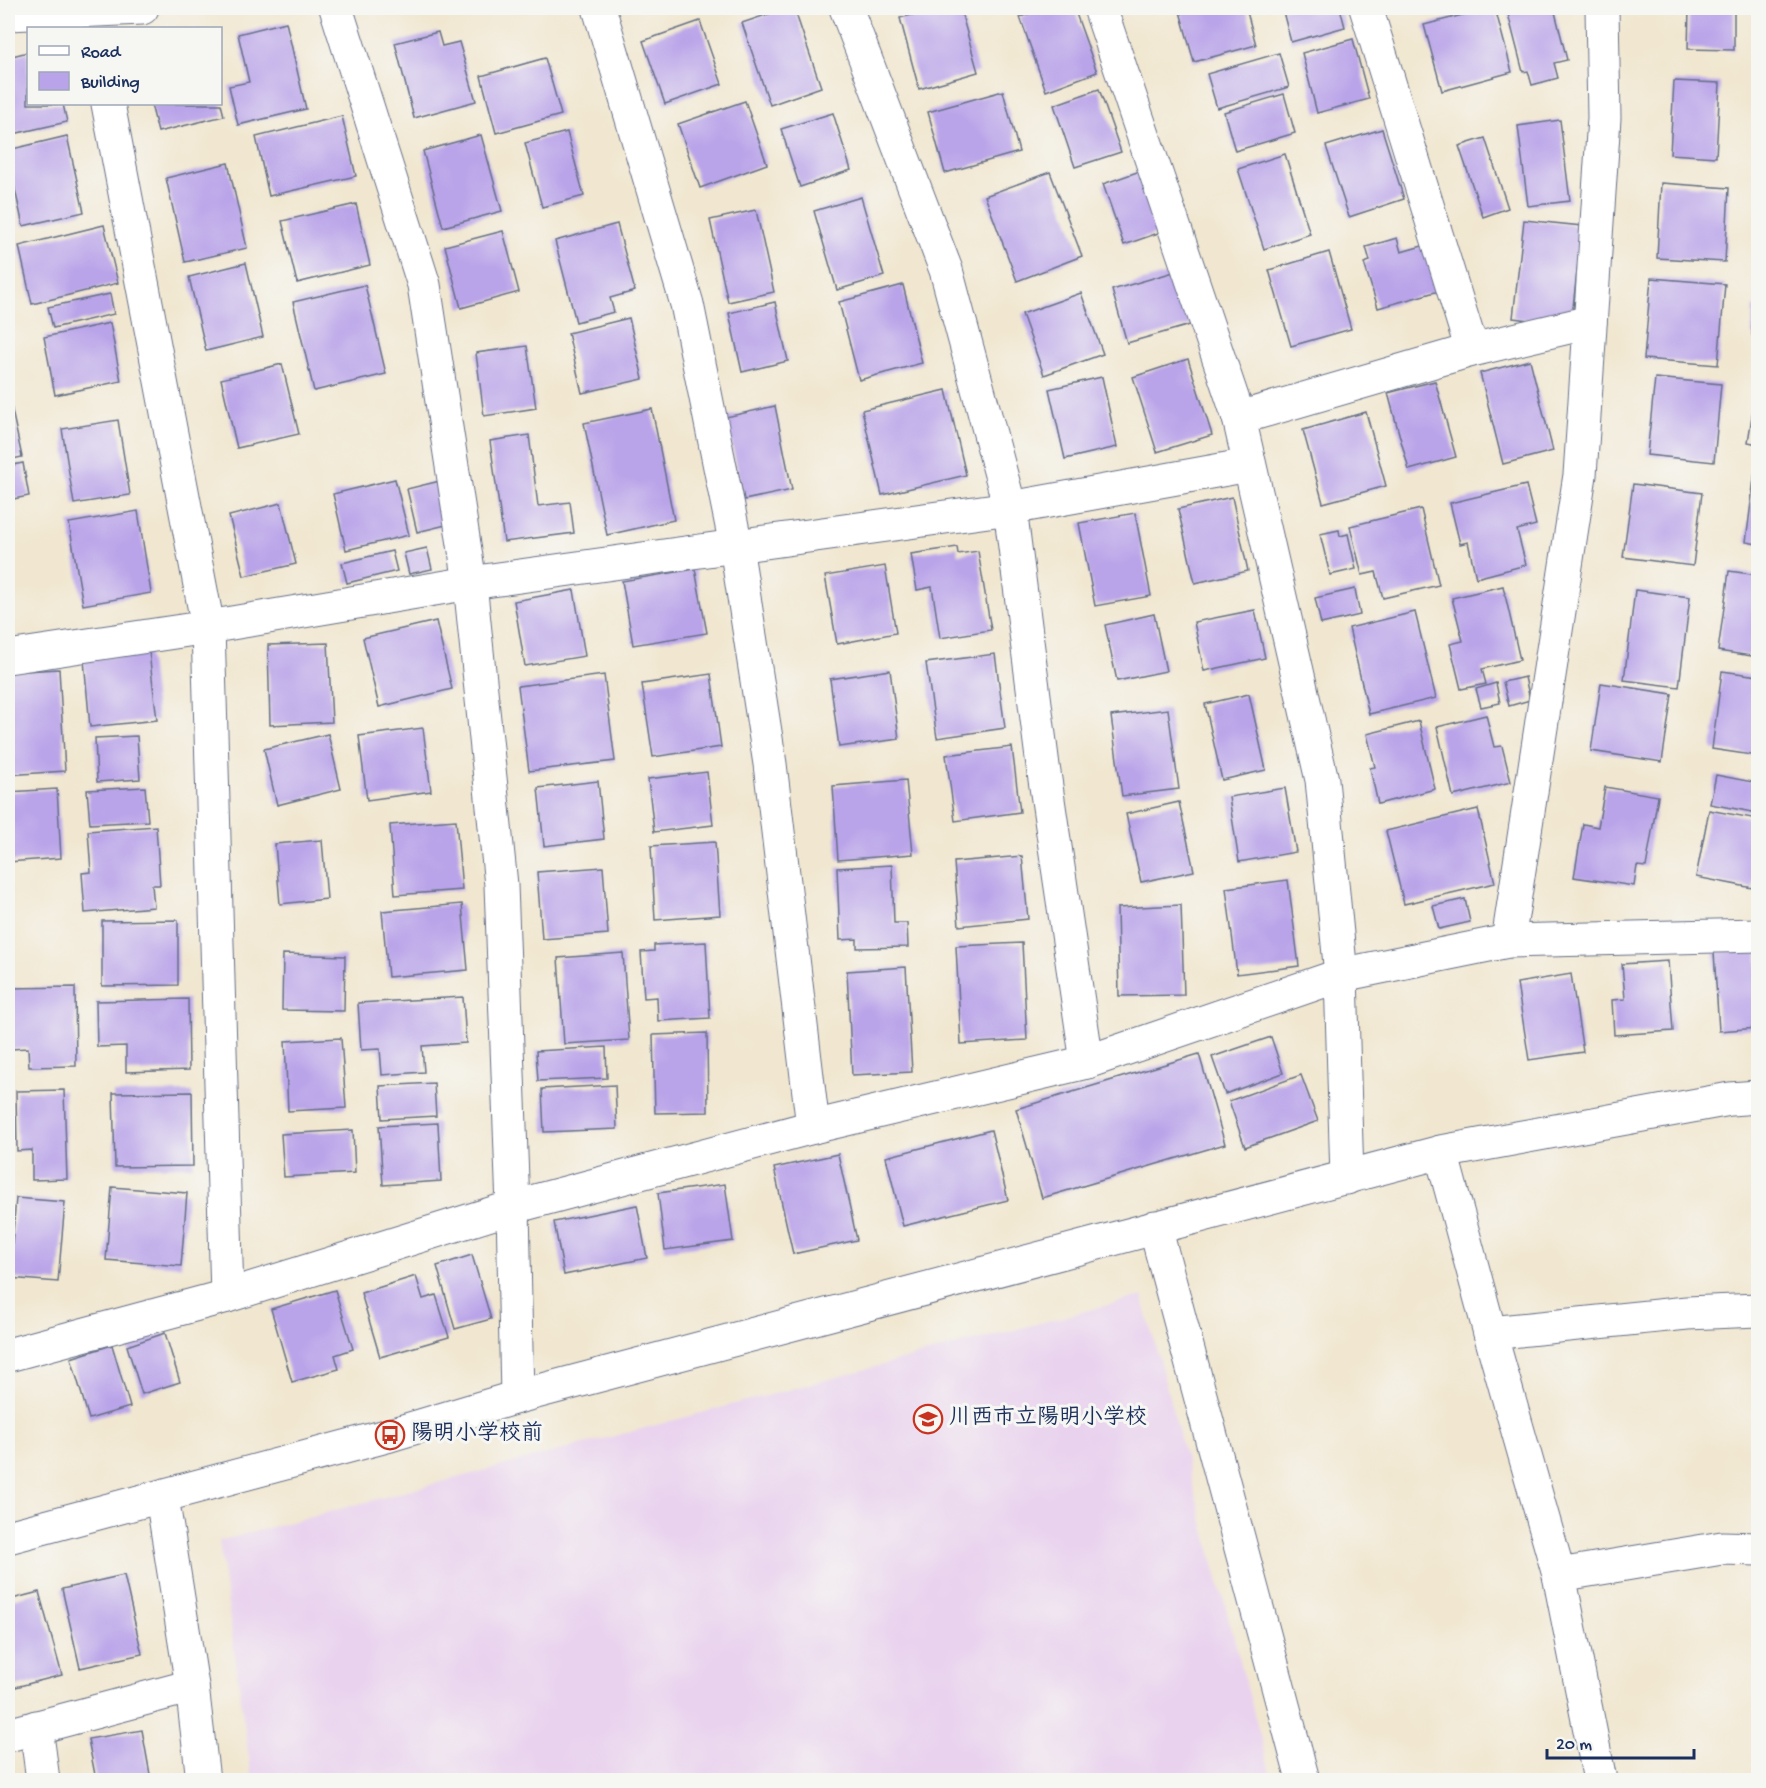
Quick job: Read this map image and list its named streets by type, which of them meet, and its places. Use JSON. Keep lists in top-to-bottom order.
{
  "places": {
    "school or university": ["川西市立陽明小学校"],
    "bus stop": ["陽明小学校前"]
  },
  "legend": ["Road", "Building"],
  "scale_bar": "20 m"
}
